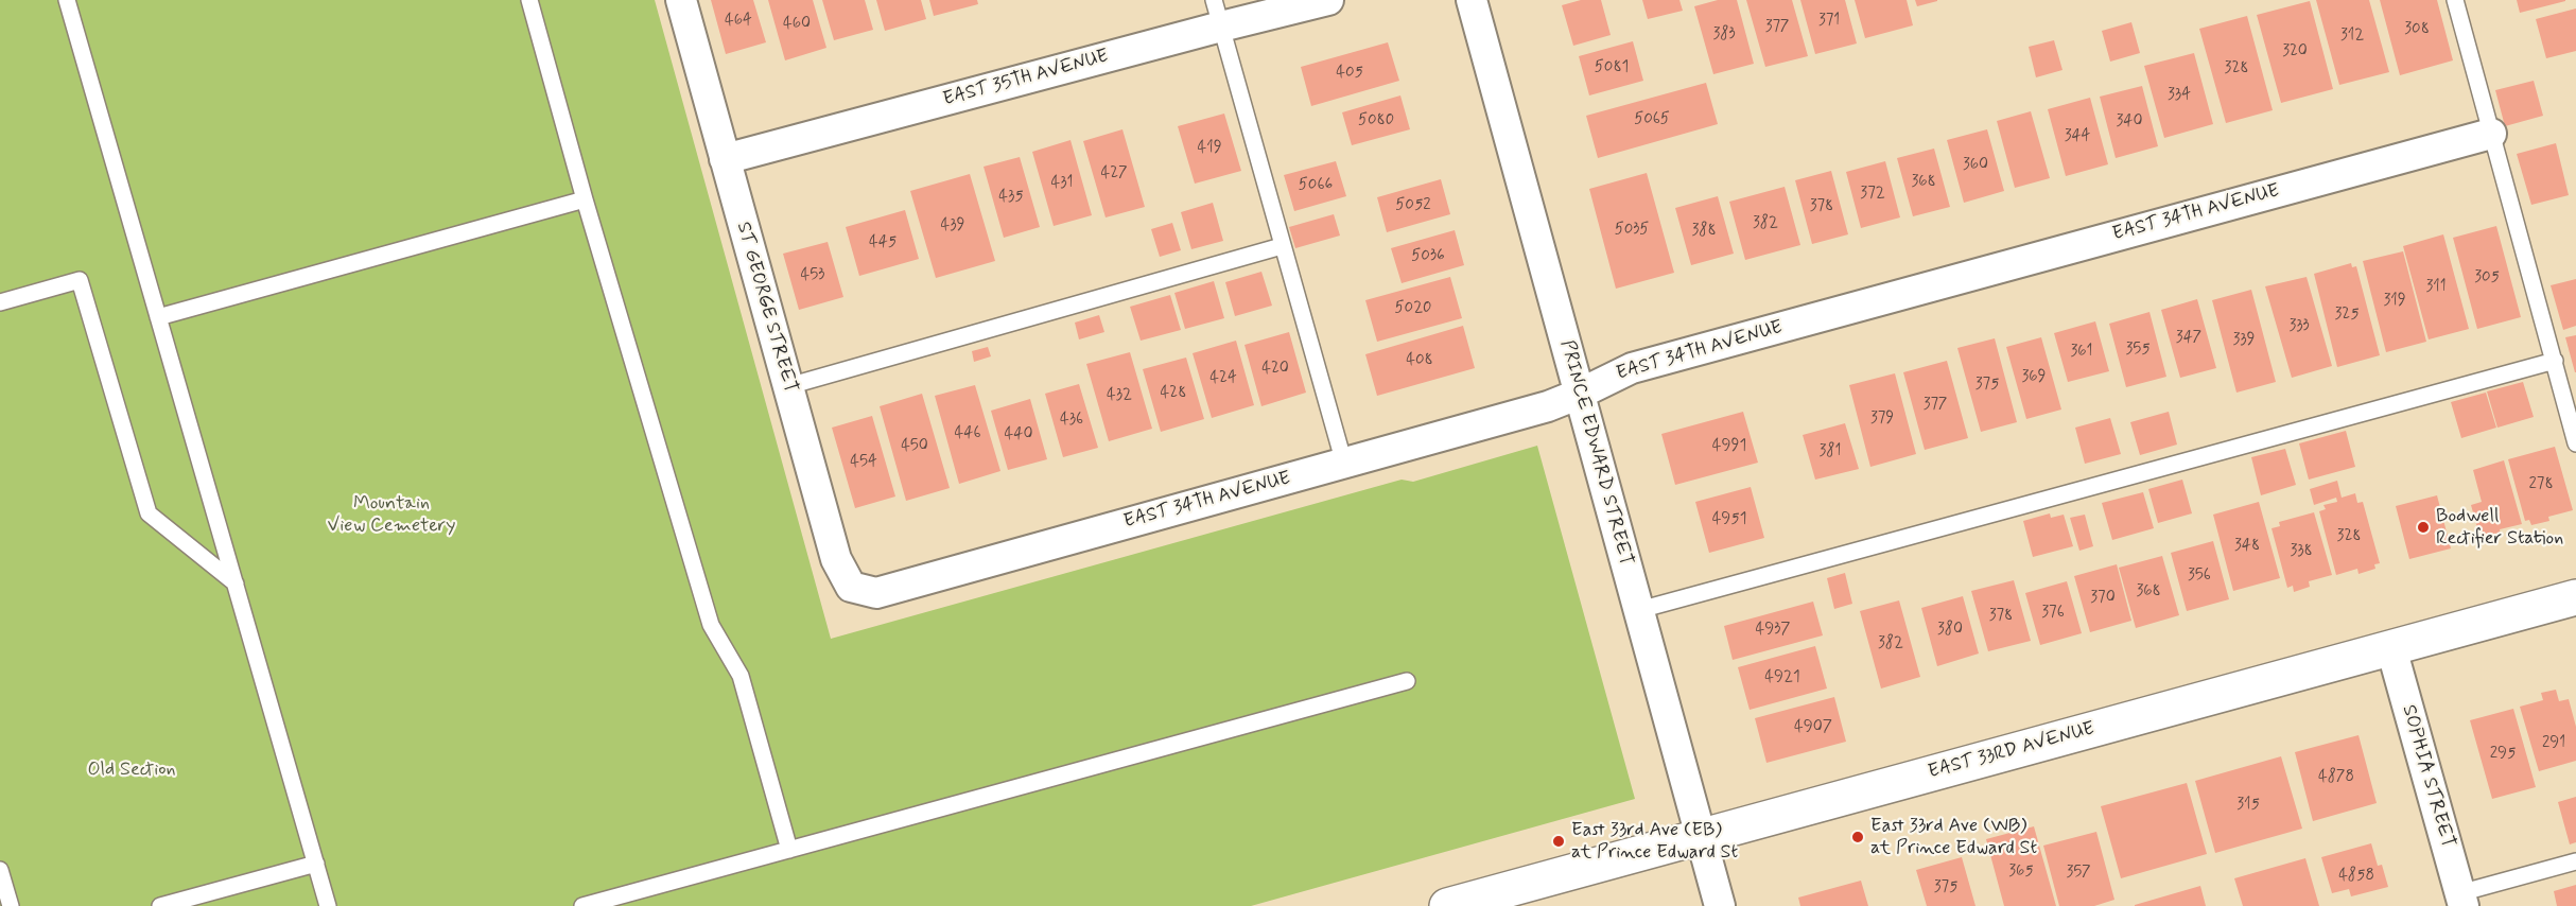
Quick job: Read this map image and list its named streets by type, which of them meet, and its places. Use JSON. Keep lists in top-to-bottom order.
{
  "streets": {
    "street": [
      "EAST 35TH AVENUE",
      "EAST 34TH AVENUE",
      "ST GEORGE STREET",
      "PRINCE EDWARD STREET",
      "EAST 33RD AVENUE",
      "SOPHIA STREET"
    ]
  },
  "crossings": [
    ["EAST 35TH AVENUE", "ST GEORGE STREET"],
    ["EAST 34TH AVENUE", "ST GEORGE STREET"],
    ["EAST 34TH AVENUE", "PRINCE EDWARD STREET"],
    ["PRINCE EDWARD STREET", "EAST 33RD AVENUE"],
    ["EAST 33RD AVENUE", "SOPHIA STREET"]
  ],
  "parks": ["Mountain View Cemetery", "Old Section"],
  "places": ["Bodwell Rectifier Station", "East 33rd Ave (WB) at Prince Edward St", "East 33rd Ave (EB) at Prince Edward St"],
  "house_numbers": [
    "464",
    "371",
    "460",
    "377",
    "308",
    "383",
    "312",
    "320",
    "5081",
    "328",
    "405",
    "334",
    "5065",
    "5080",
    "340",
    "344",
    "419",
    "360",
    "427",
    "368",
    "431",
    "5066",
    "372",
    "435",
    "5052",
    "378",
    "382",
    "439",
    "5035",
    "388",
    "445",
    "5036",
    "453",
    "305",
    "311",
    "319",
    "5020",
    "325",
    "333",
    "347",
    "339",
    "355",
    "361",
    "408",
    "420",
    "369",
    "424",
    "375",
    "428",
    "432",
    "377",
    "379",
    "436",
    "446",
    "440",
    "450",
    "4991",
    "381",
    "454",
    "278",
    "4951",
    "328",
    "348",
    "338",
    "356",
    "368",
    "370",
    "376",
    "378",
    "4937",
    "380",
    "382",
    "4921",
    "4907",
    "291",
    "295",
    "4878",
    "315",
    "365",
    "357",
    "4858",
    "375"
  ]
}
